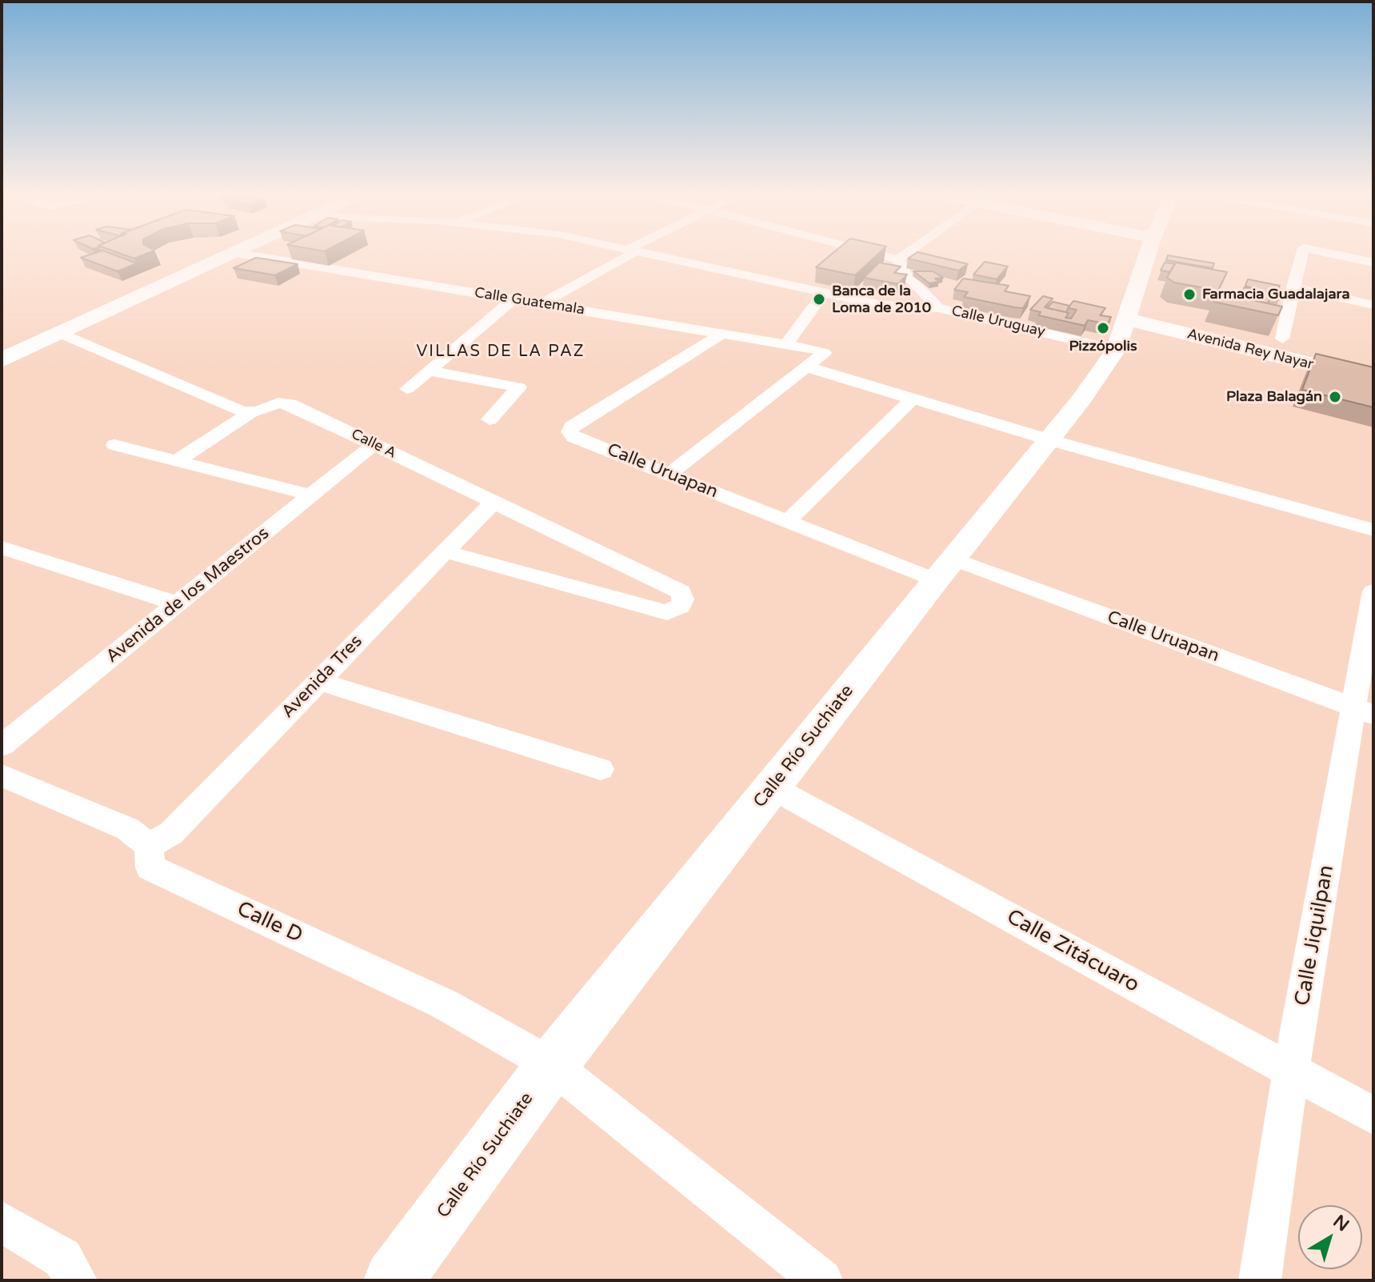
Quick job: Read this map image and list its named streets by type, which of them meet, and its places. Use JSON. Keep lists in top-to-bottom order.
{
  "streets": {
    "main road": ["Avenida Rey Nayar", "Calle Río Suchiate"],
    "street": [
      "Calle Guatemala",
      "Calle Uruguay",
      "Calle A",
      "Calle Uruapan",
      "Avenida de los Maestros",
      "Avenida Tres",
      "Calle D",
      "Calle Jiquilpan",
      "Calle Zitácuaro"
    ]
  },
  "crossings": [
    ["Calle Guatemala", "Calle Uruapan"],
    ["Calle Uruguay", "Avenida Rey Nayar"],
    ["Calle Uruguay", "Calle Río Suchiate"],
    ["Avenida Rey Nayar", "Calle Río Suchiate"],
    ["Calle A", "Avenida de los Maestros"],
    ["Calle A", "Avenida Tres"],
    ["Calle Uruapan", "Calle Río Suchiate"],
    ["Calle Uruapan", "Calle Jiquilpan"],
    ["Avenida Tres", "Calle D"],
    ["Calle Río Suchiate", "Calle D"],
    ["Calle Río Suchiate", "Calle Zitácuaro"],
    ["Calle Jiquilpan", "Calle Zitácuaro"]
  ],
  "districts": ["VILLAS DE LA PAZ"],
  "places": [
    "Farmacia Guadalajara",
    "Banca de la Loma de 2010",
    "Pizzópolis",
    "Plaza Balagán"
  ],
  "north": "top right"
}
